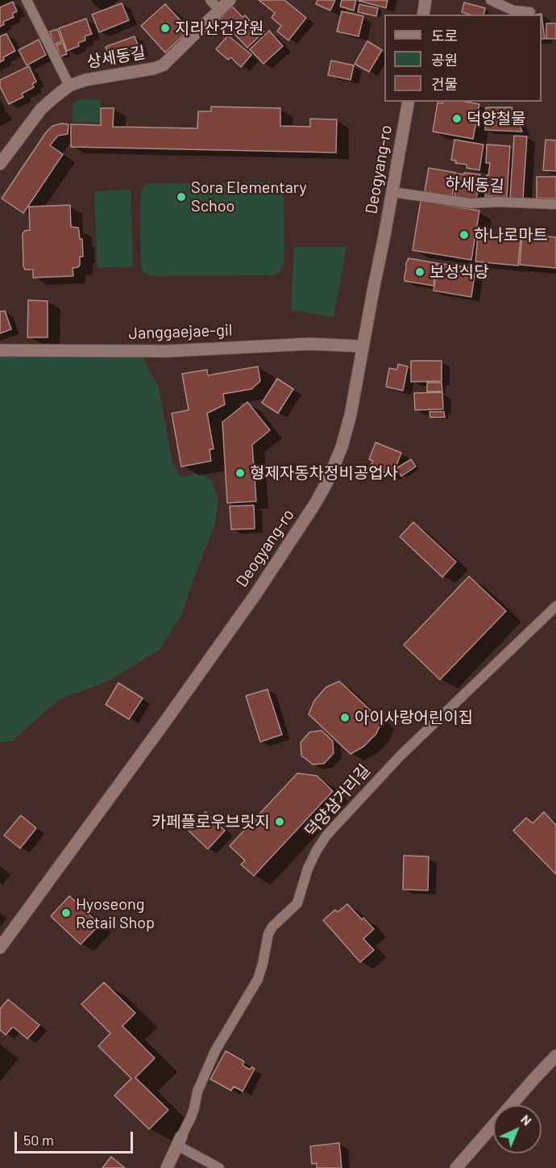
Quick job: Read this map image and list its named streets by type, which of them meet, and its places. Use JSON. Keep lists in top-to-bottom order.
{
  "streets": {
    "main road": [
      "상세동길",
      "Deogyang-ro",
      "Janggaejae-gil",
      "덕양삼거리길"
    ],
    "lane": ["하세동길"]
  },
  "crossings": [
    ["Deogyang-ro", "하세동길"],
    ["Deogyang-ro", "Janggaejae-gil"]
  ],
  "places": [
    "지리산건강원",
    "덕양철물",
    "Sora Elementary Schoo",
    "하나로마트",
    "보성식당",
    "형제자동차정비공업사",
    "아이사랑어린이집",
    "카페플로우브릿지",
    "Hyoseong Retail Shop"
  ],
  "legend": ["도로", "공원", "건물"],
  "scale_bar": "50 m",
  "north": "top right"
}
